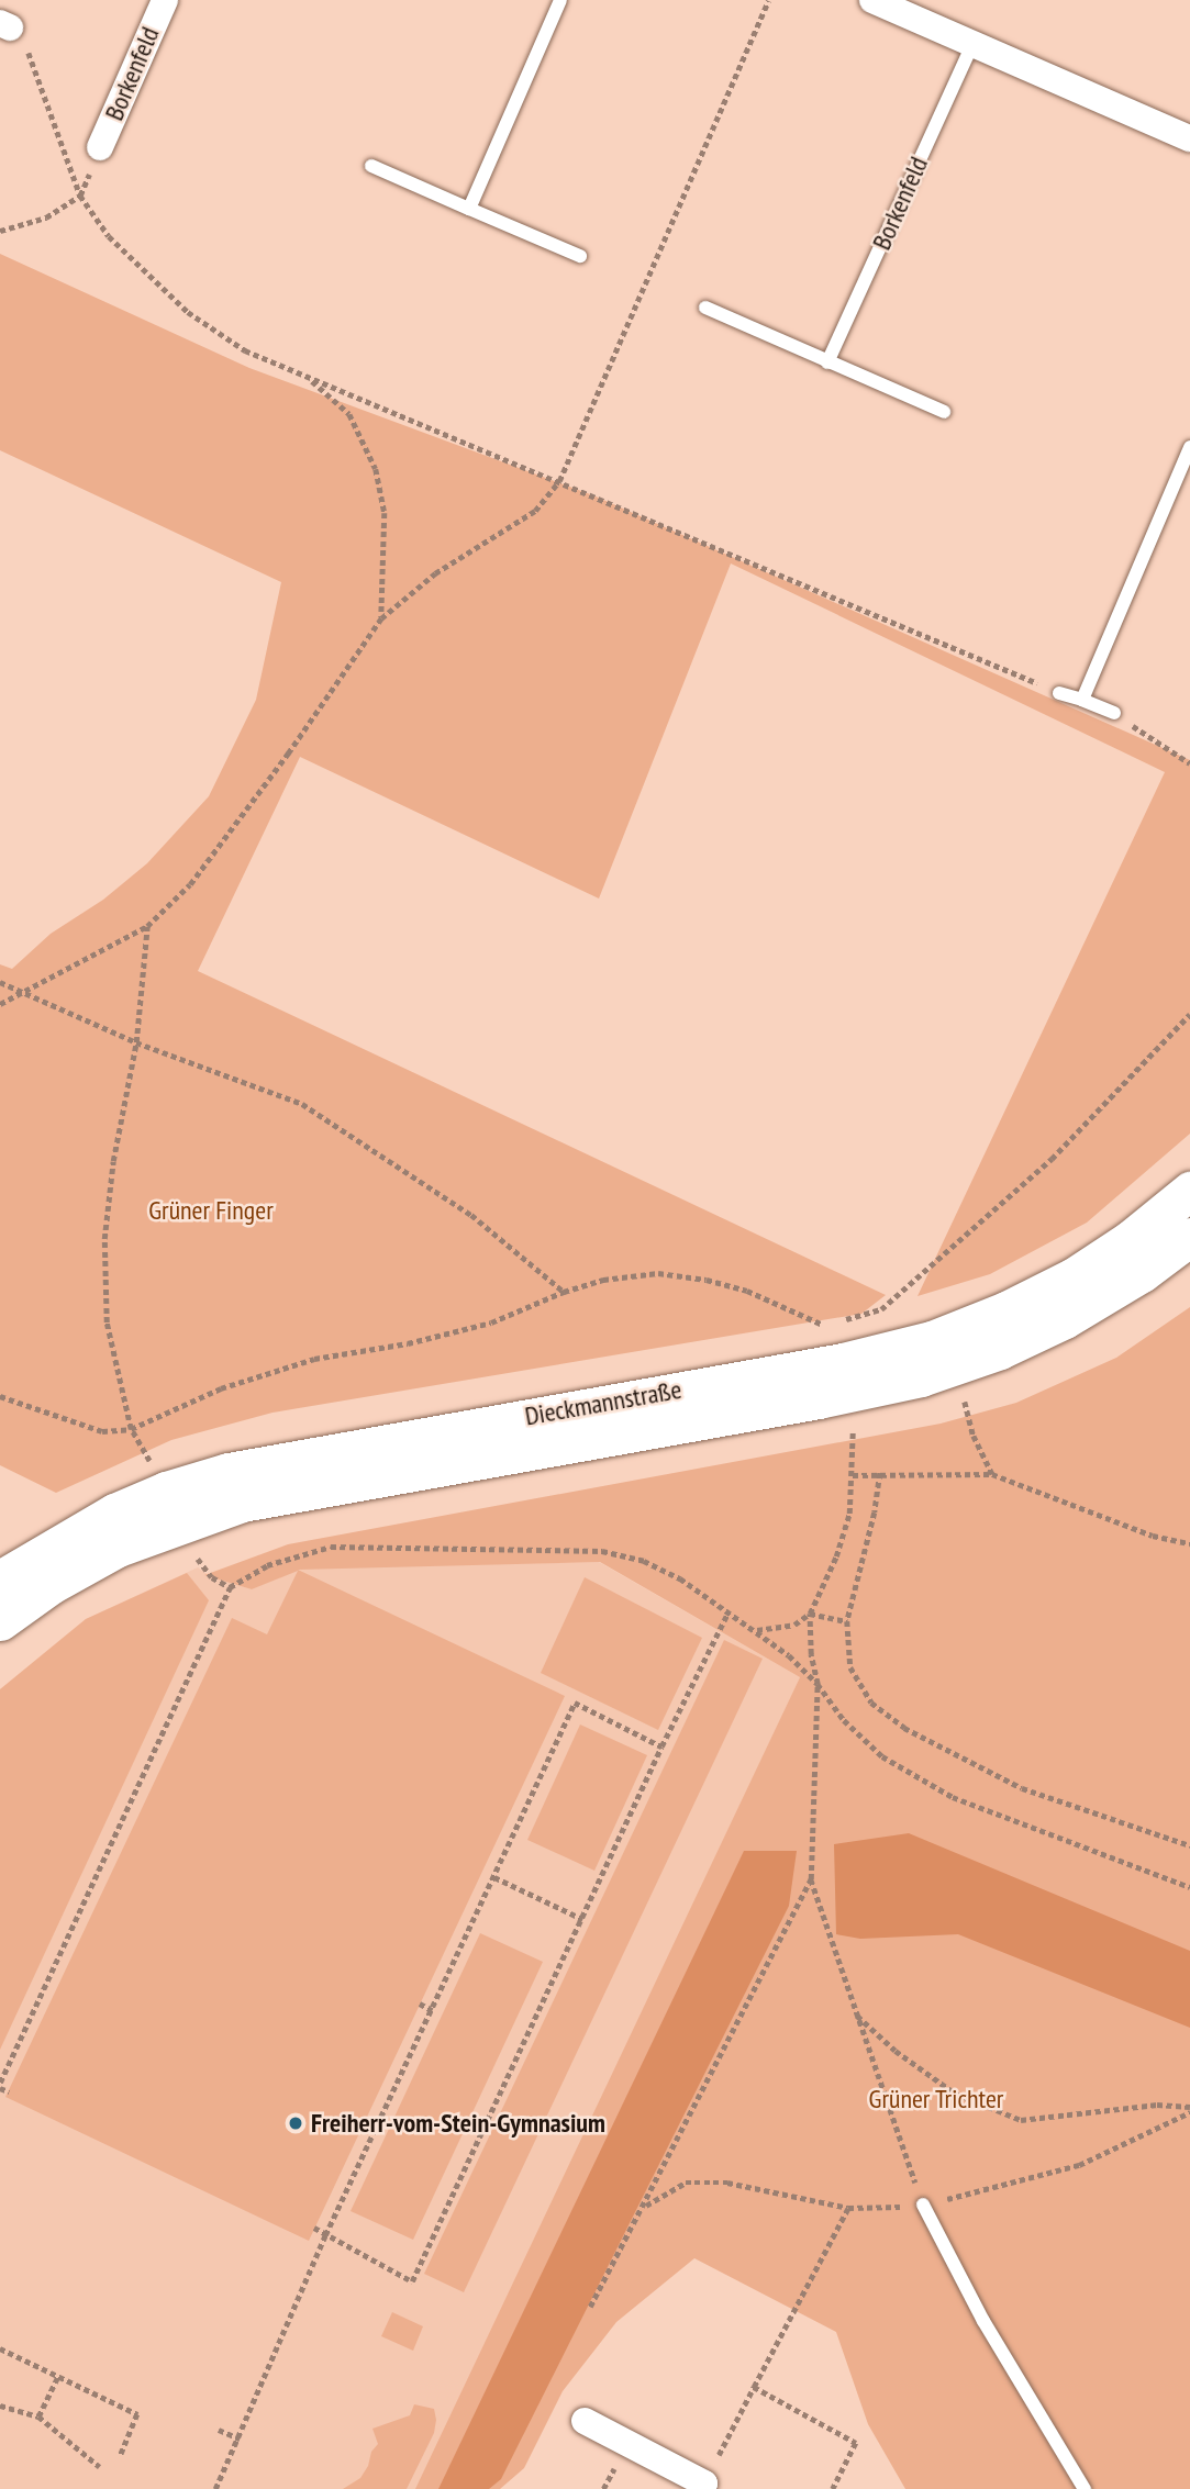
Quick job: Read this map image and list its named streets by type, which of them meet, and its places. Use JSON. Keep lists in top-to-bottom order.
{
  "streets": {
    "street": ["Borkenfeld", "Dieckmannstraße"]
  },
  "parks": ["Grüner Finger", "Grüner Trichter"],
  "places": ["Freiherr-vom-Stein-Gymnasium"]
}
